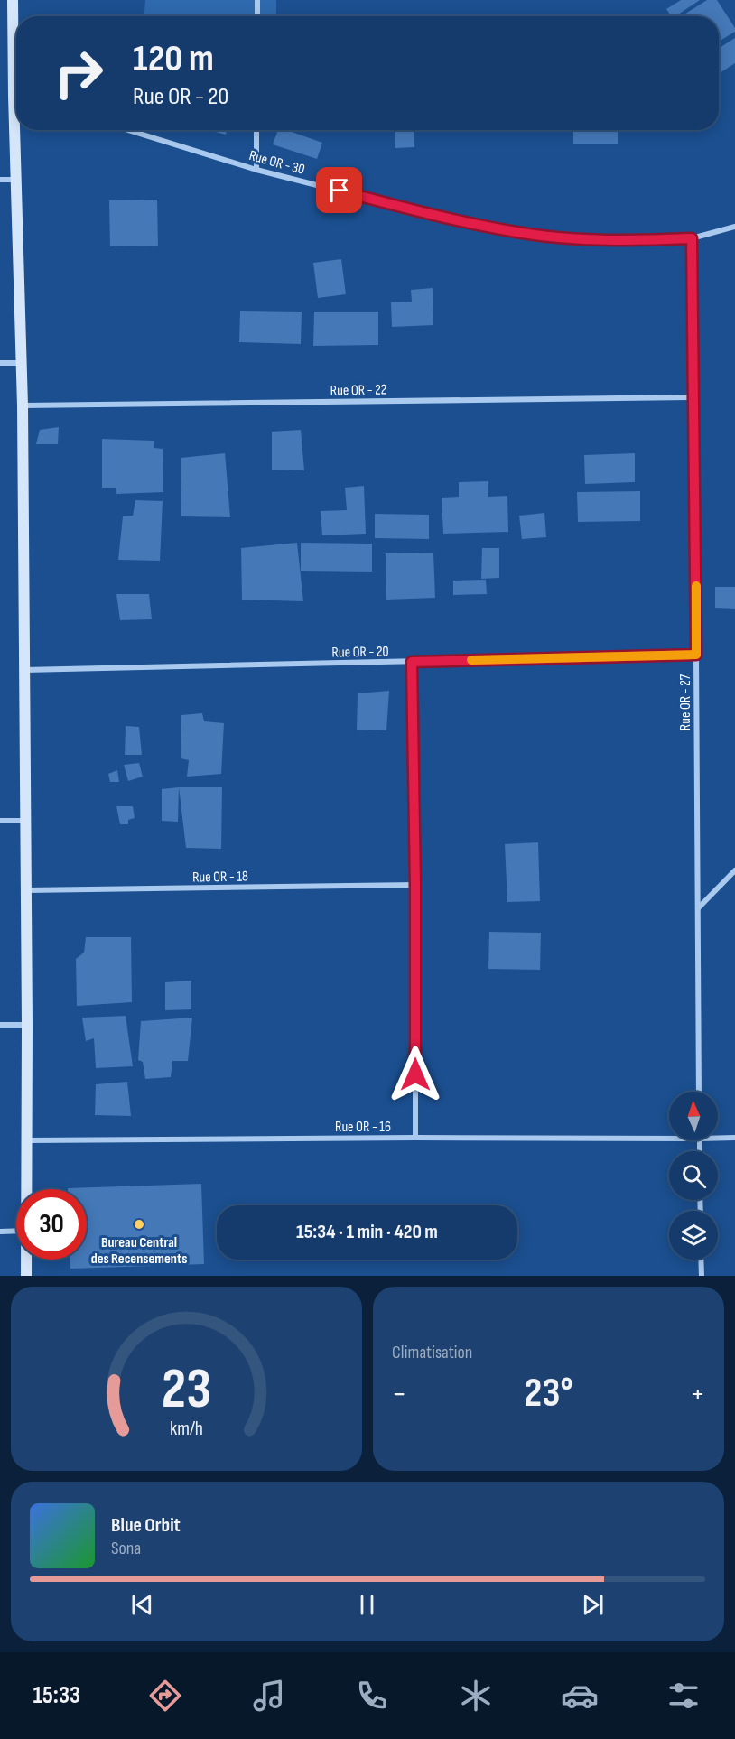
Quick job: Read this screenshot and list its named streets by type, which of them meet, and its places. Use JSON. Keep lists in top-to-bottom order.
{
  "streets": {
    "street": [
      "Rue OR - 30",
      "Rue OR - 22",
      "Rue OR - 20",
      "Rue OR - 27",
      "Rue OR - 18",
      "Rue OR - 16"
    ]
  },
  "crossings": [
    ["Rue OR - 30", "Rue OR - 27"],
    ["Rue OR - 22", "Rue OR - 27"],
    ["Rue OR - 20", "Rue OR - 27"]
  ],
  "places": ["Bureau Central des Recensements"],
  "north": "top",
  "page": {
    "turn": ["120 m", "Rue OR - 20"],
    "limit": "30",
    "trip": "15:34 · 1 min · 420 m",
    "tile": "Climatisation",
    "heat": ["−", "23°", "+"],
    "song": ["Blue Orbit", "Sona"],
    "tabs": "15:33",
    "gauge": ["23", "km/h"]
  }
}
